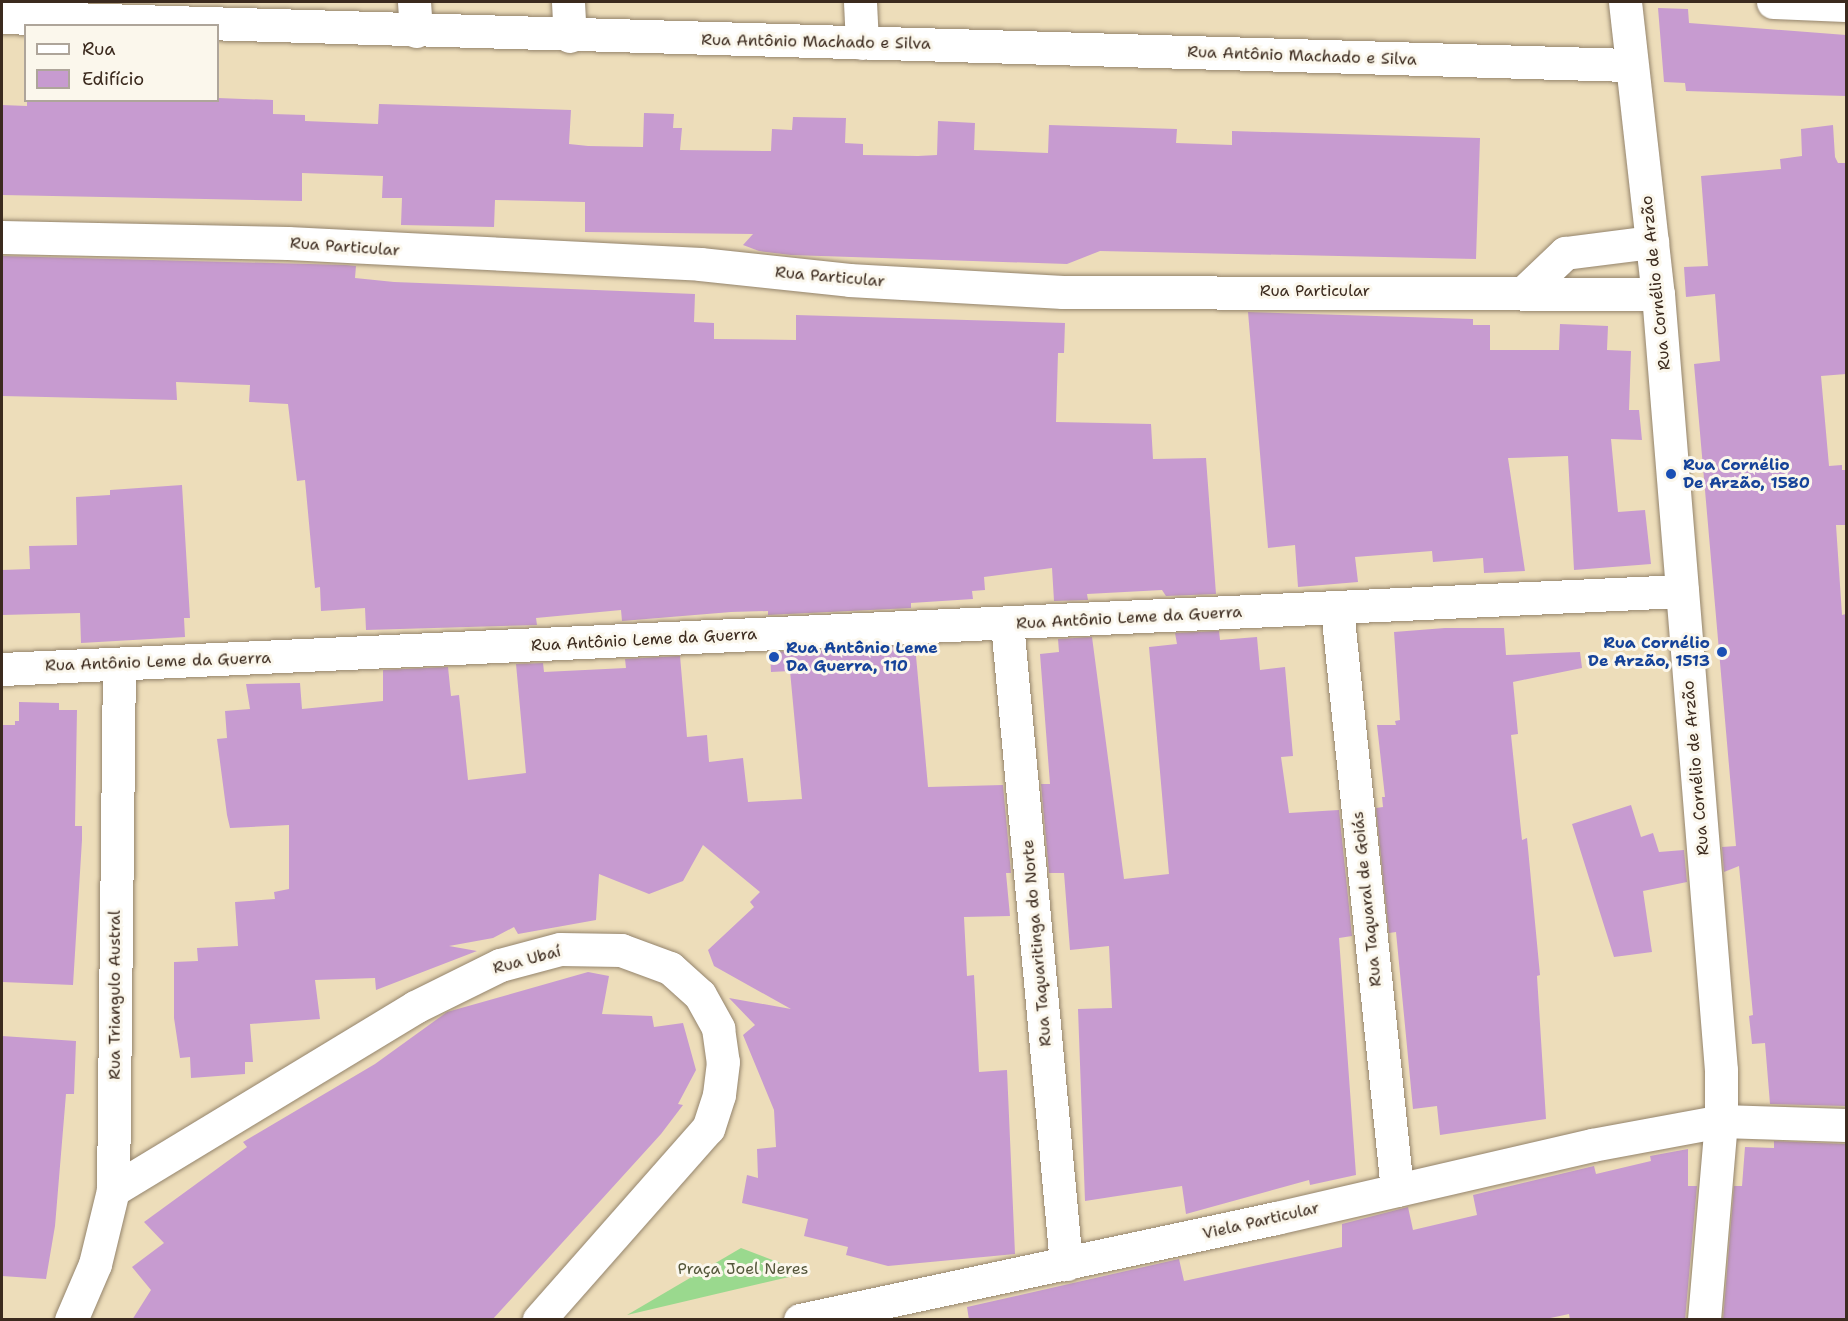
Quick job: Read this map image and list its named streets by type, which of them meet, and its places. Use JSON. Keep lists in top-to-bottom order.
{
  "streets": {
    "street": [
      "Rua Antônio Machado e Silva",
      "Rua Particular",
      "Rua Cornélio de Arzão",
      "Rua Antônio Leme da Guerra",
      "Rua Taquaral de Goiás",
      "Rua Taquaritinga do Norte",
      "Rua Ubaí",
      "Rua Triangulo Austral",
      "Viela Particular"
    ]
  },
  "crossings": [
    ["Rua Antônio Machado e Silva", "Rua Cornélio de Arzão"],
    ["Rua Particular", "Rua Cornélio de Arzão"],
    ["Rua Cornélio de Arzão", "Rua Antônio Leme da Guerra"],
    ["Rua Cornélio de Arzão", "Viela Particular"],
    ["Rua Antônio Leme da Guerra", "Rua Taquaral de Goiás"],
    ["Rua Antônio Leme da Guerra", "Rua Taquaritinga do Norte"],
    ["Rua Antônio Leme da Guerra", "Rua Triangulo Austral"],
    ["Rua Taquaral de Goiás", "Viela Particular"],
    ["Rua Taquaritinga do Norte", "Viela Particular"],
    ["Rua Ubaí", "Rua Triangulo Austral"]
  ],
  "parks": ["Praça Joel Neres"],
  "places": ["Rua Cornélio De Arzão, 1580", "Rua Cornélio De Arzão, 1513", "Rua Antônio Leme Da Guerra, 110"],
  "legend": ["Rua", "Edifício"]
}
